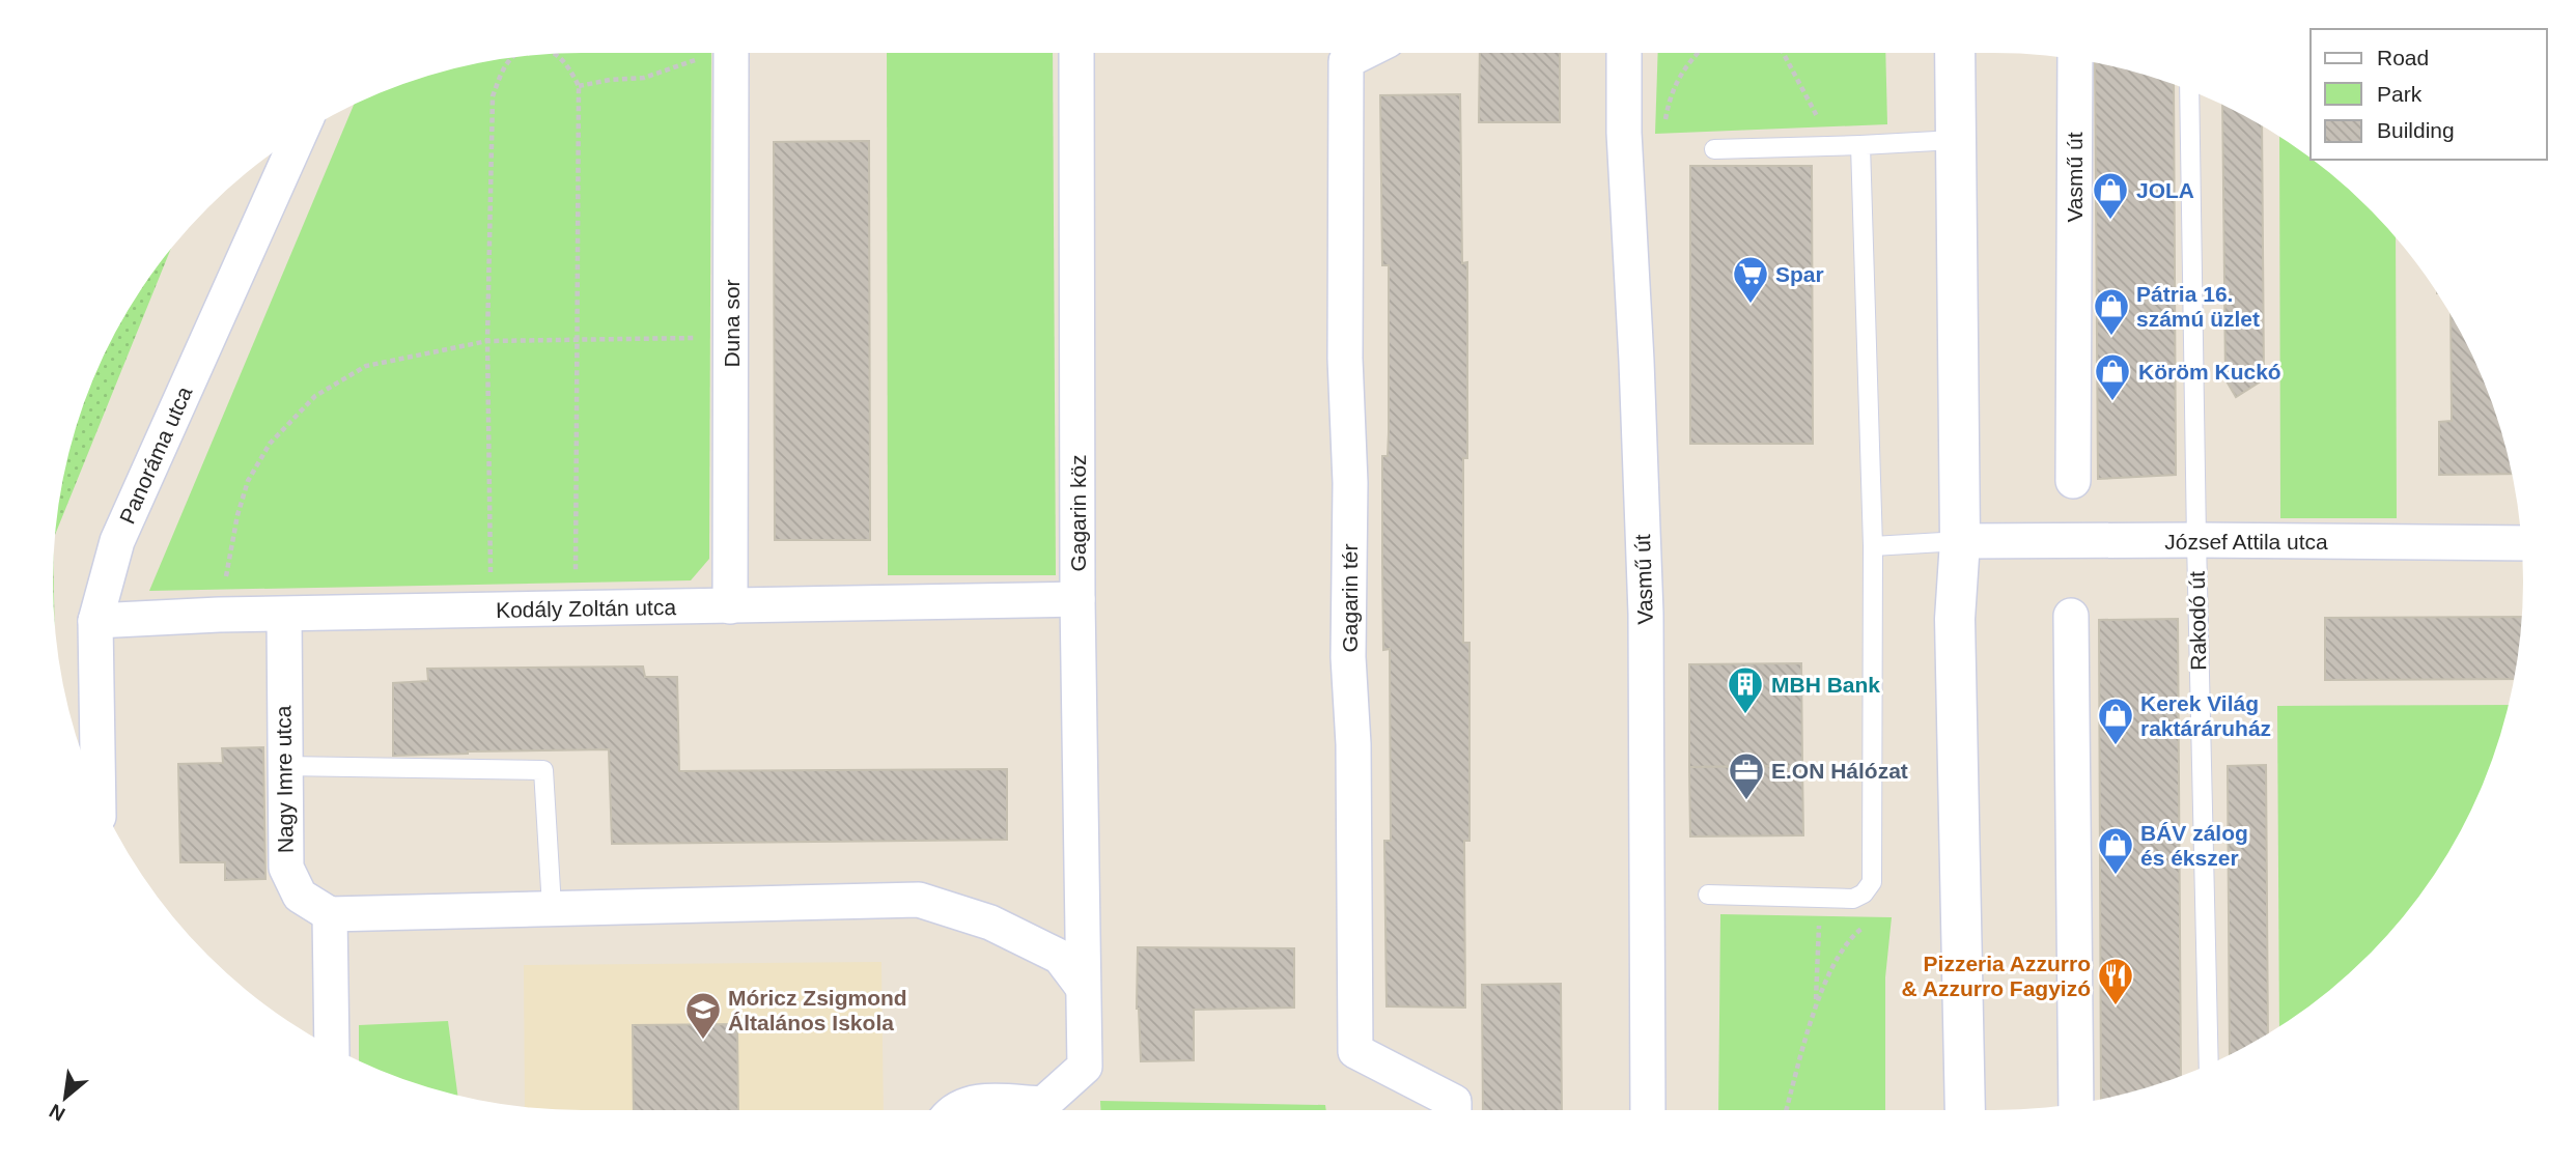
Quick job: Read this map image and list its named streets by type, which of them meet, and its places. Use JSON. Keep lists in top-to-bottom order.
{
  "streets": {
    "street": [
      "Vasmű út",
      "Duna sor",
      "Panoráma utca",
      "Gagarin köz",
      "József Attila utca",
      "Gagarin tér",
      "Kodály Zoltán utca",
      "Nagy Imre utca"
    ],
    "lane": ["Rakodó út"]
  },
  "crossings": [
    ["Duna sor", "Kodály Zoltán utca"],
    ["Panoráma utca", "Kodály Zoltán utca"],
    ["Gagarin köz", "Kodály Zoltán utca"],
    ["József Attila utca", "Rakodó út"],
    ["Kodály Zoltán utca", "Nagy Imre utca"]
  ],
  "places": {
    "shop": [
      "JOLA",
      "Pátria 16. számú üzlet",
      "Köröm Kuckó",
      "Kerek Világ raktáráruház",
      "BÁV zálog és ékszer"
    ],
    "supermarket": ["Spar"],
    "building": ["MBH Bank"],
    "office": ["E.ON Hálózat"],
    "restaurant": ["Pizzeria Azzurro & Azzurro Fagyizó"],
    "school or university": ["Móricz Zsigmond Általános Iskola"]
  },
  "legend": ["Road", "Park", "Building"],
  "north": "bottom left"
}
